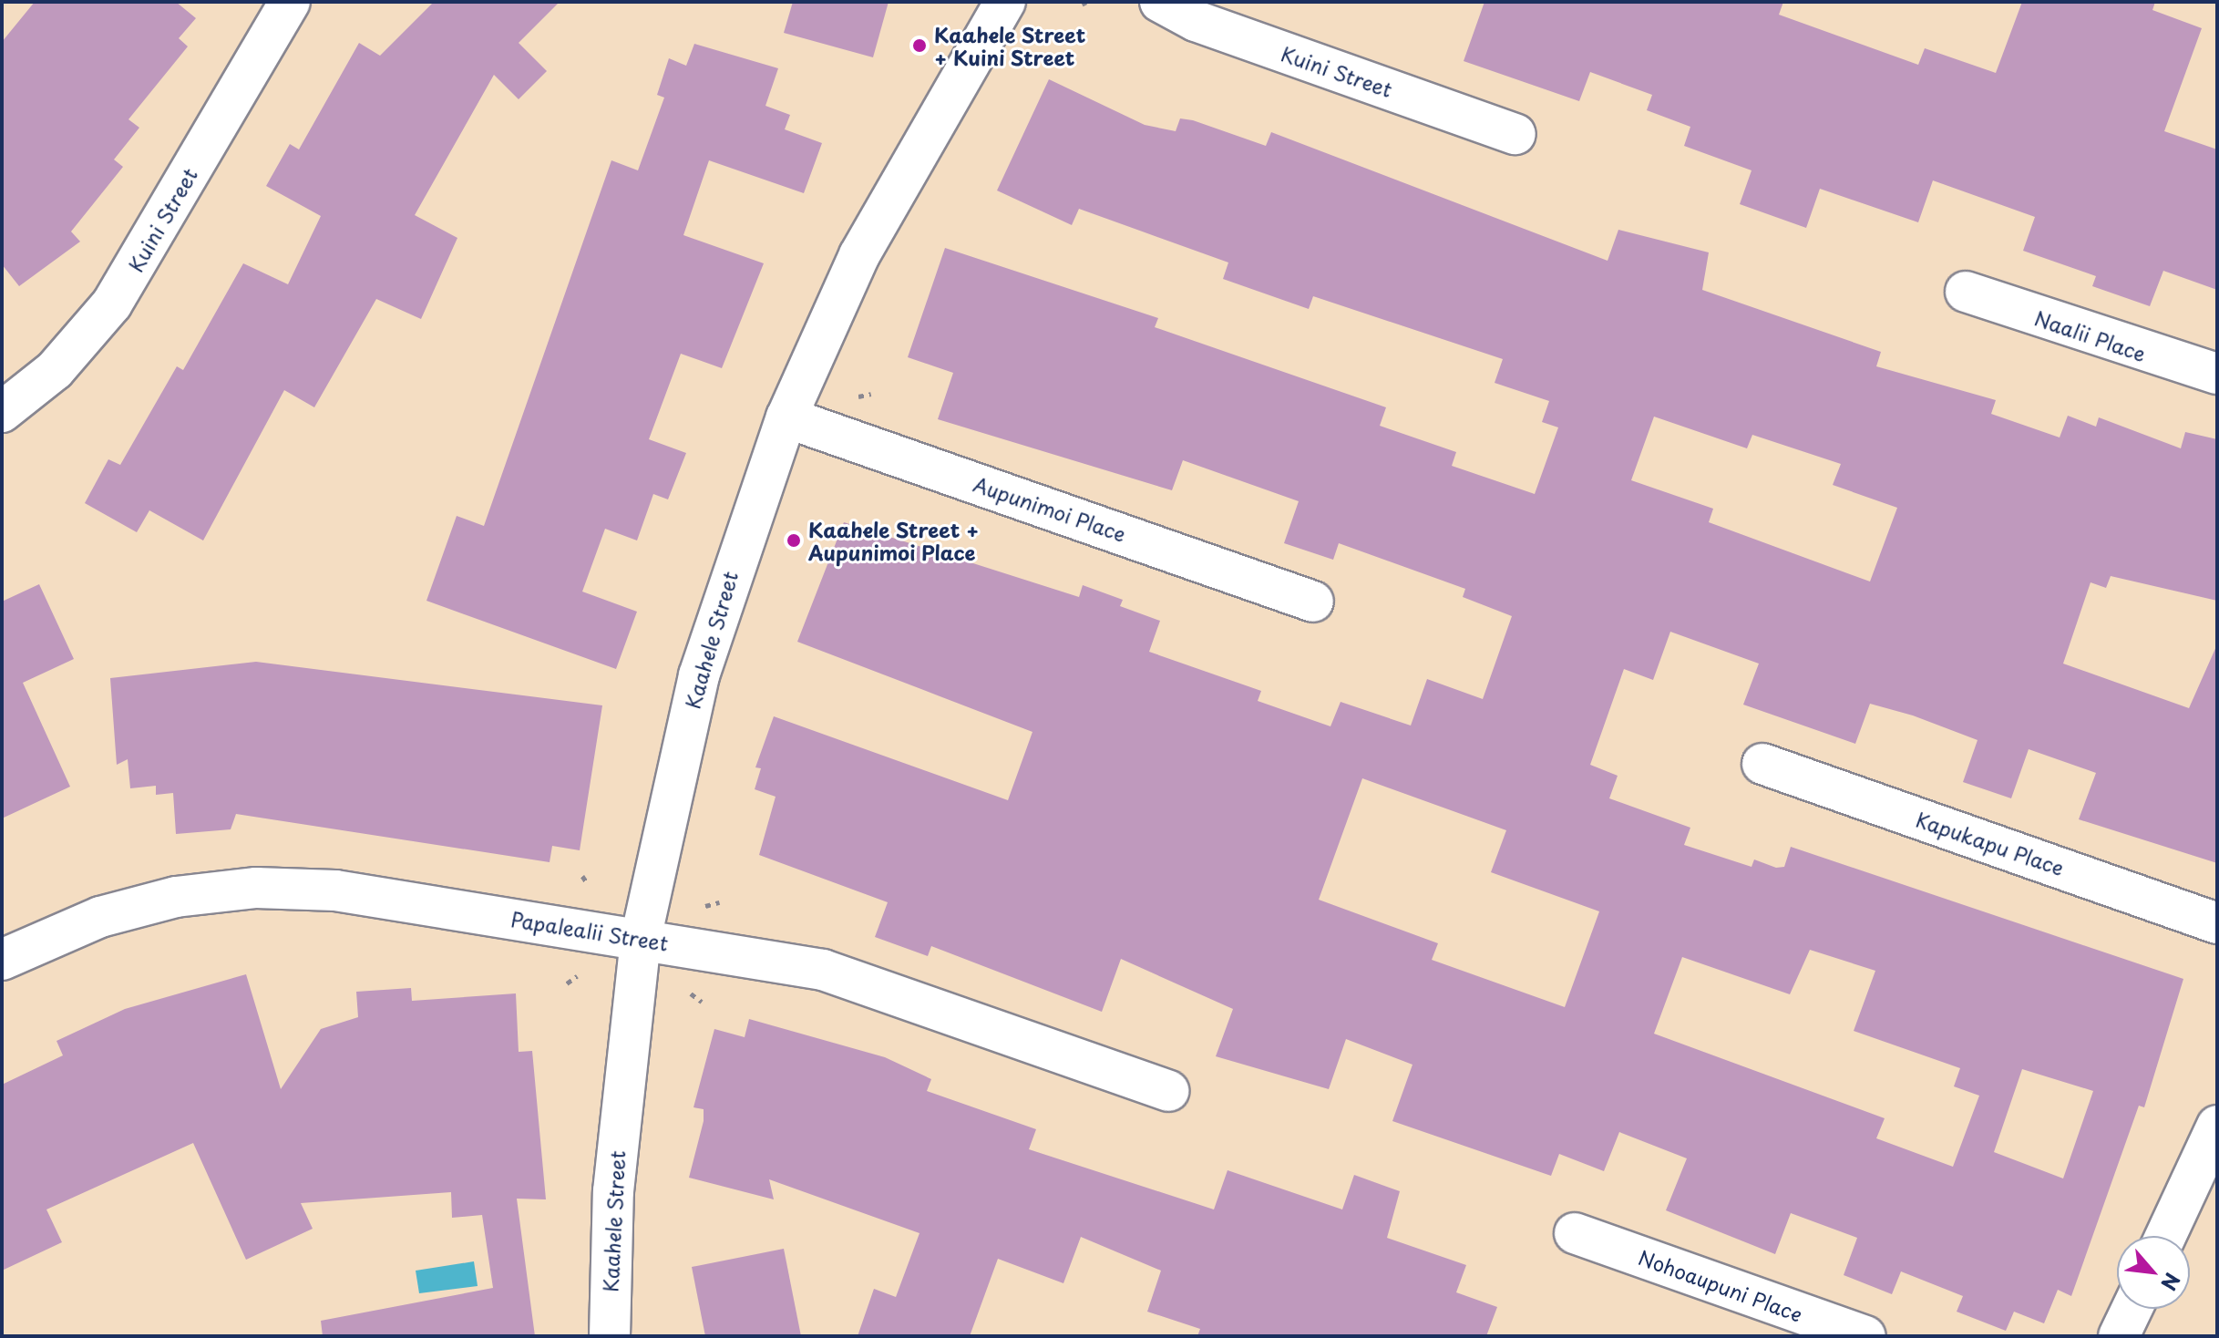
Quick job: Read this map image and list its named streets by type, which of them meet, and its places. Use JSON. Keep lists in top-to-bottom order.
{
  "streets": {
    "street": [
      "Kuini Street",
      "Naalii Place",
      "Aupunimoi Place",
      "Kaahele Street",
      "Kapukapu Place",
      "Papalealii Street",
      "Nohoaupuni Place"
    ]
  },
  "crossings": [
    ["Aupunimoi Place", "Kaahele Street"],
    ["Kaahele Street", "Papalealii Street"]
  ],
  "places": ["Kaahele Street + Kuini Street", "Kaahele Street + Aupunimoi Place"],
  "north": "bottom right"
}
